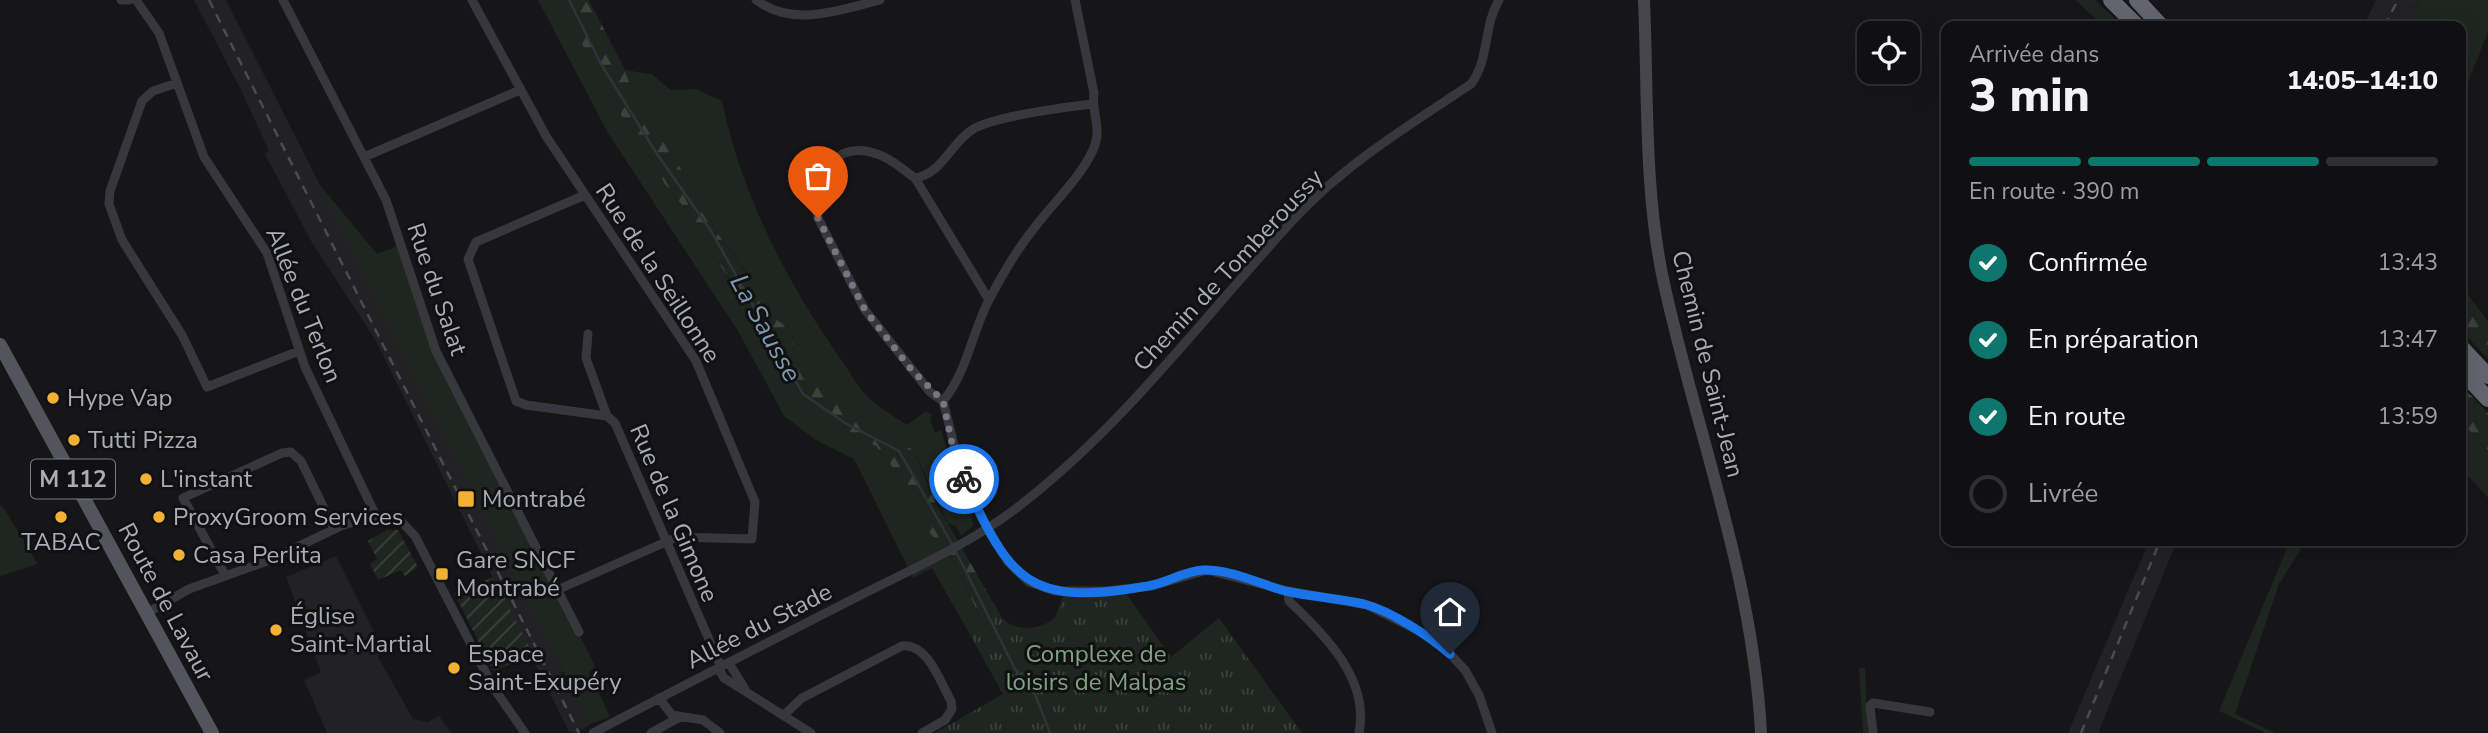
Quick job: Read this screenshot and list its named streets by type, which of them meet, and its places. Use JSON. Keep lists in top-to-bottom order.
{
  "streets": {
    "main road": ["M 112", "Route de Lavaur"],
    "street": [
      "Chemin de Tomberoussy",
      "Rue de la Seillonne",
      "Rue du Salat",
      "Allée du Terlon",
      "Chemin de Saint-Jean",
      "Rue de la Gimone",
      "Allée du Stade"
    ]
  },
  "crossings": [
    ["Chemin de Tomberoussy", "Allée du Stade"],
    ["Rue de la Seillonne", "Rue de la Gimone"],
    ["Rue de la Gimone", "Allée du Stade"]
  ],
  "water": ["La Sausse"],
  "parks": ["Complexe de loisirs de Malpas"],
  "places": {
    "other": [
      "Hype Vap",
      "Tutti Pizza",
      "L'instant",
      "TABAC",
      "ProxyGroom Services",
      "Casa Perlita",
      "Église Saint-Martial",
      "Espace Saint-Exupéry"
    ],
    "transit": ["Montrabé", "Gare SNCF Montrabé"]
  },
  "page": {
    "heading": ["3 min", "Arrivée dans", "14:05–14:10"],
    "bar": "En route · 390 m",
    "list": [
      ["Confirmée", "13:43"],
      ["En préparation", "13:47"],
      ["En route", "13:59"],
      "Livrée"
    ]
  }
}
